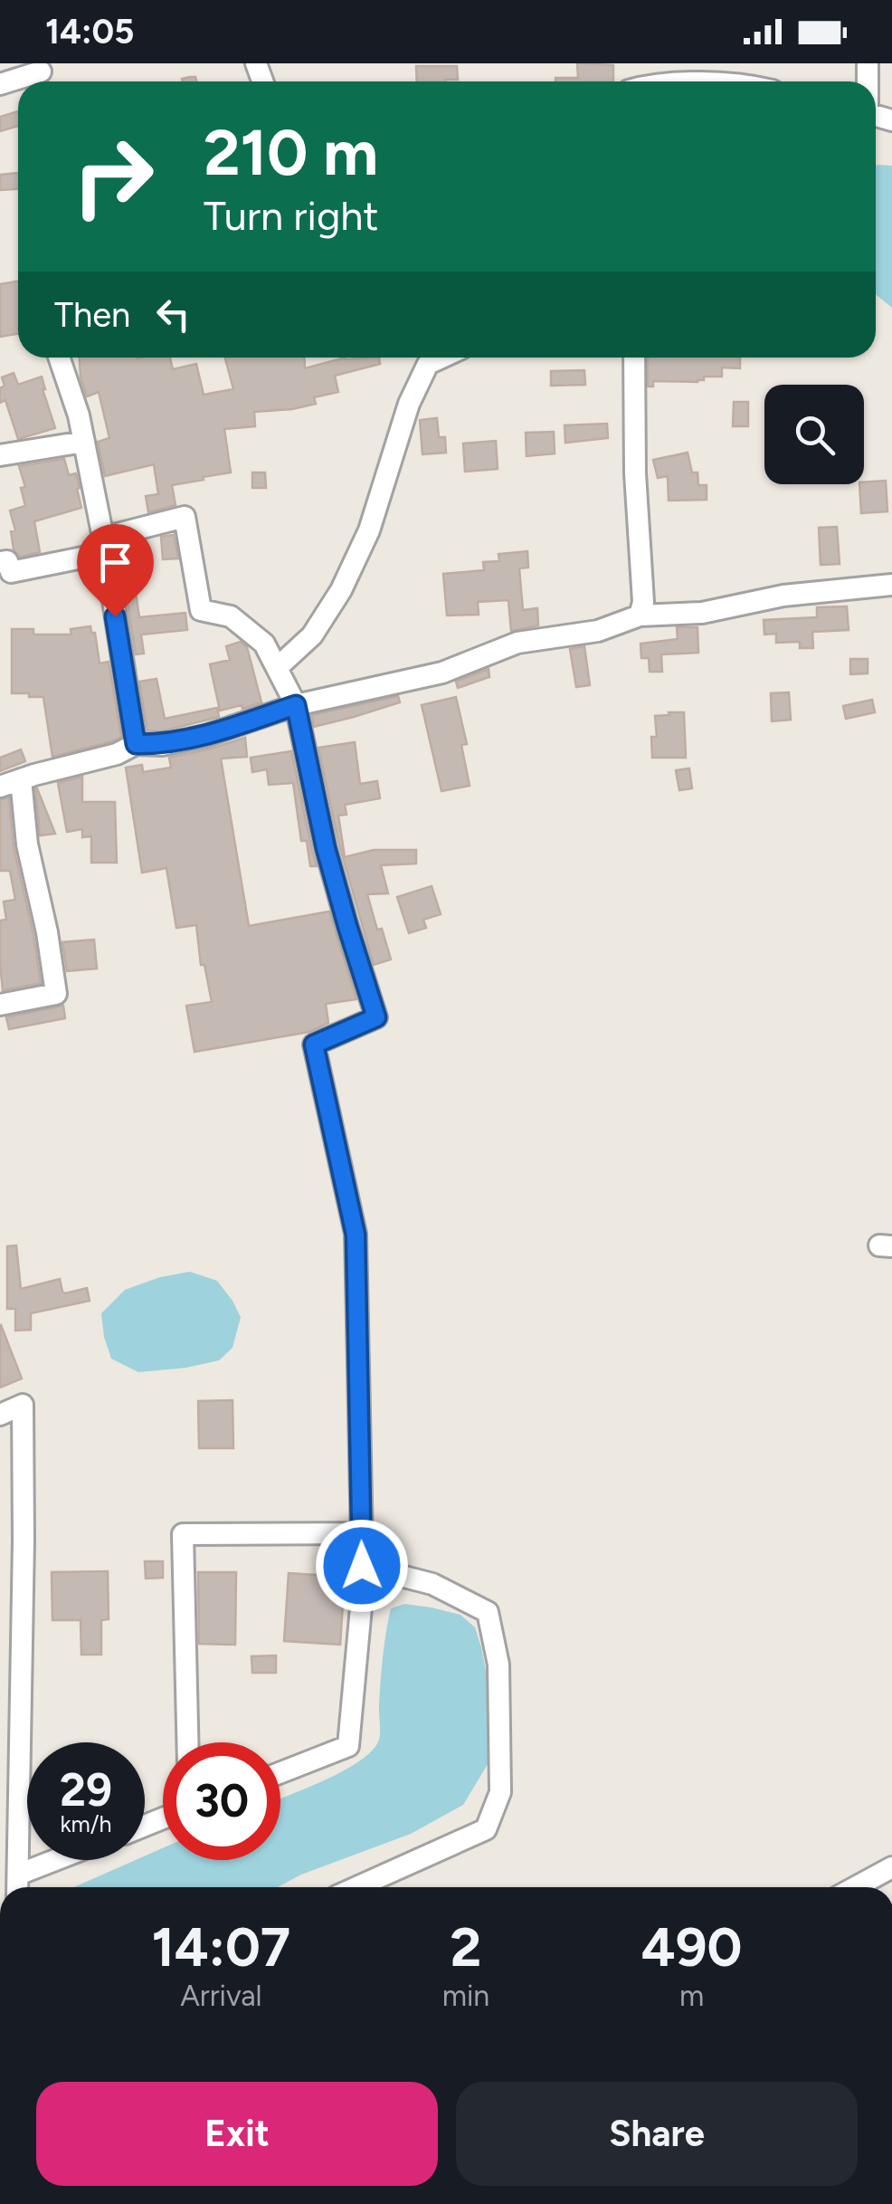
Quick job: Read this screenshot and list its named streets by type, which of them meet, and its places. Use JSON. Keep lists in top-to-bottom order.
{
  "page": {
    "status": "14:05",
    "turn": ["210 m", "Turn right"],
    "then": "Then",
    "speed": "29 km/h",
    "limit": "30",
    "eta": [
      "14:07",
      "Arrival",
      "2",
      "min",
      "490",
      "m"
    ],
    "buttons": ["Exit", "Share"]
  }
}
